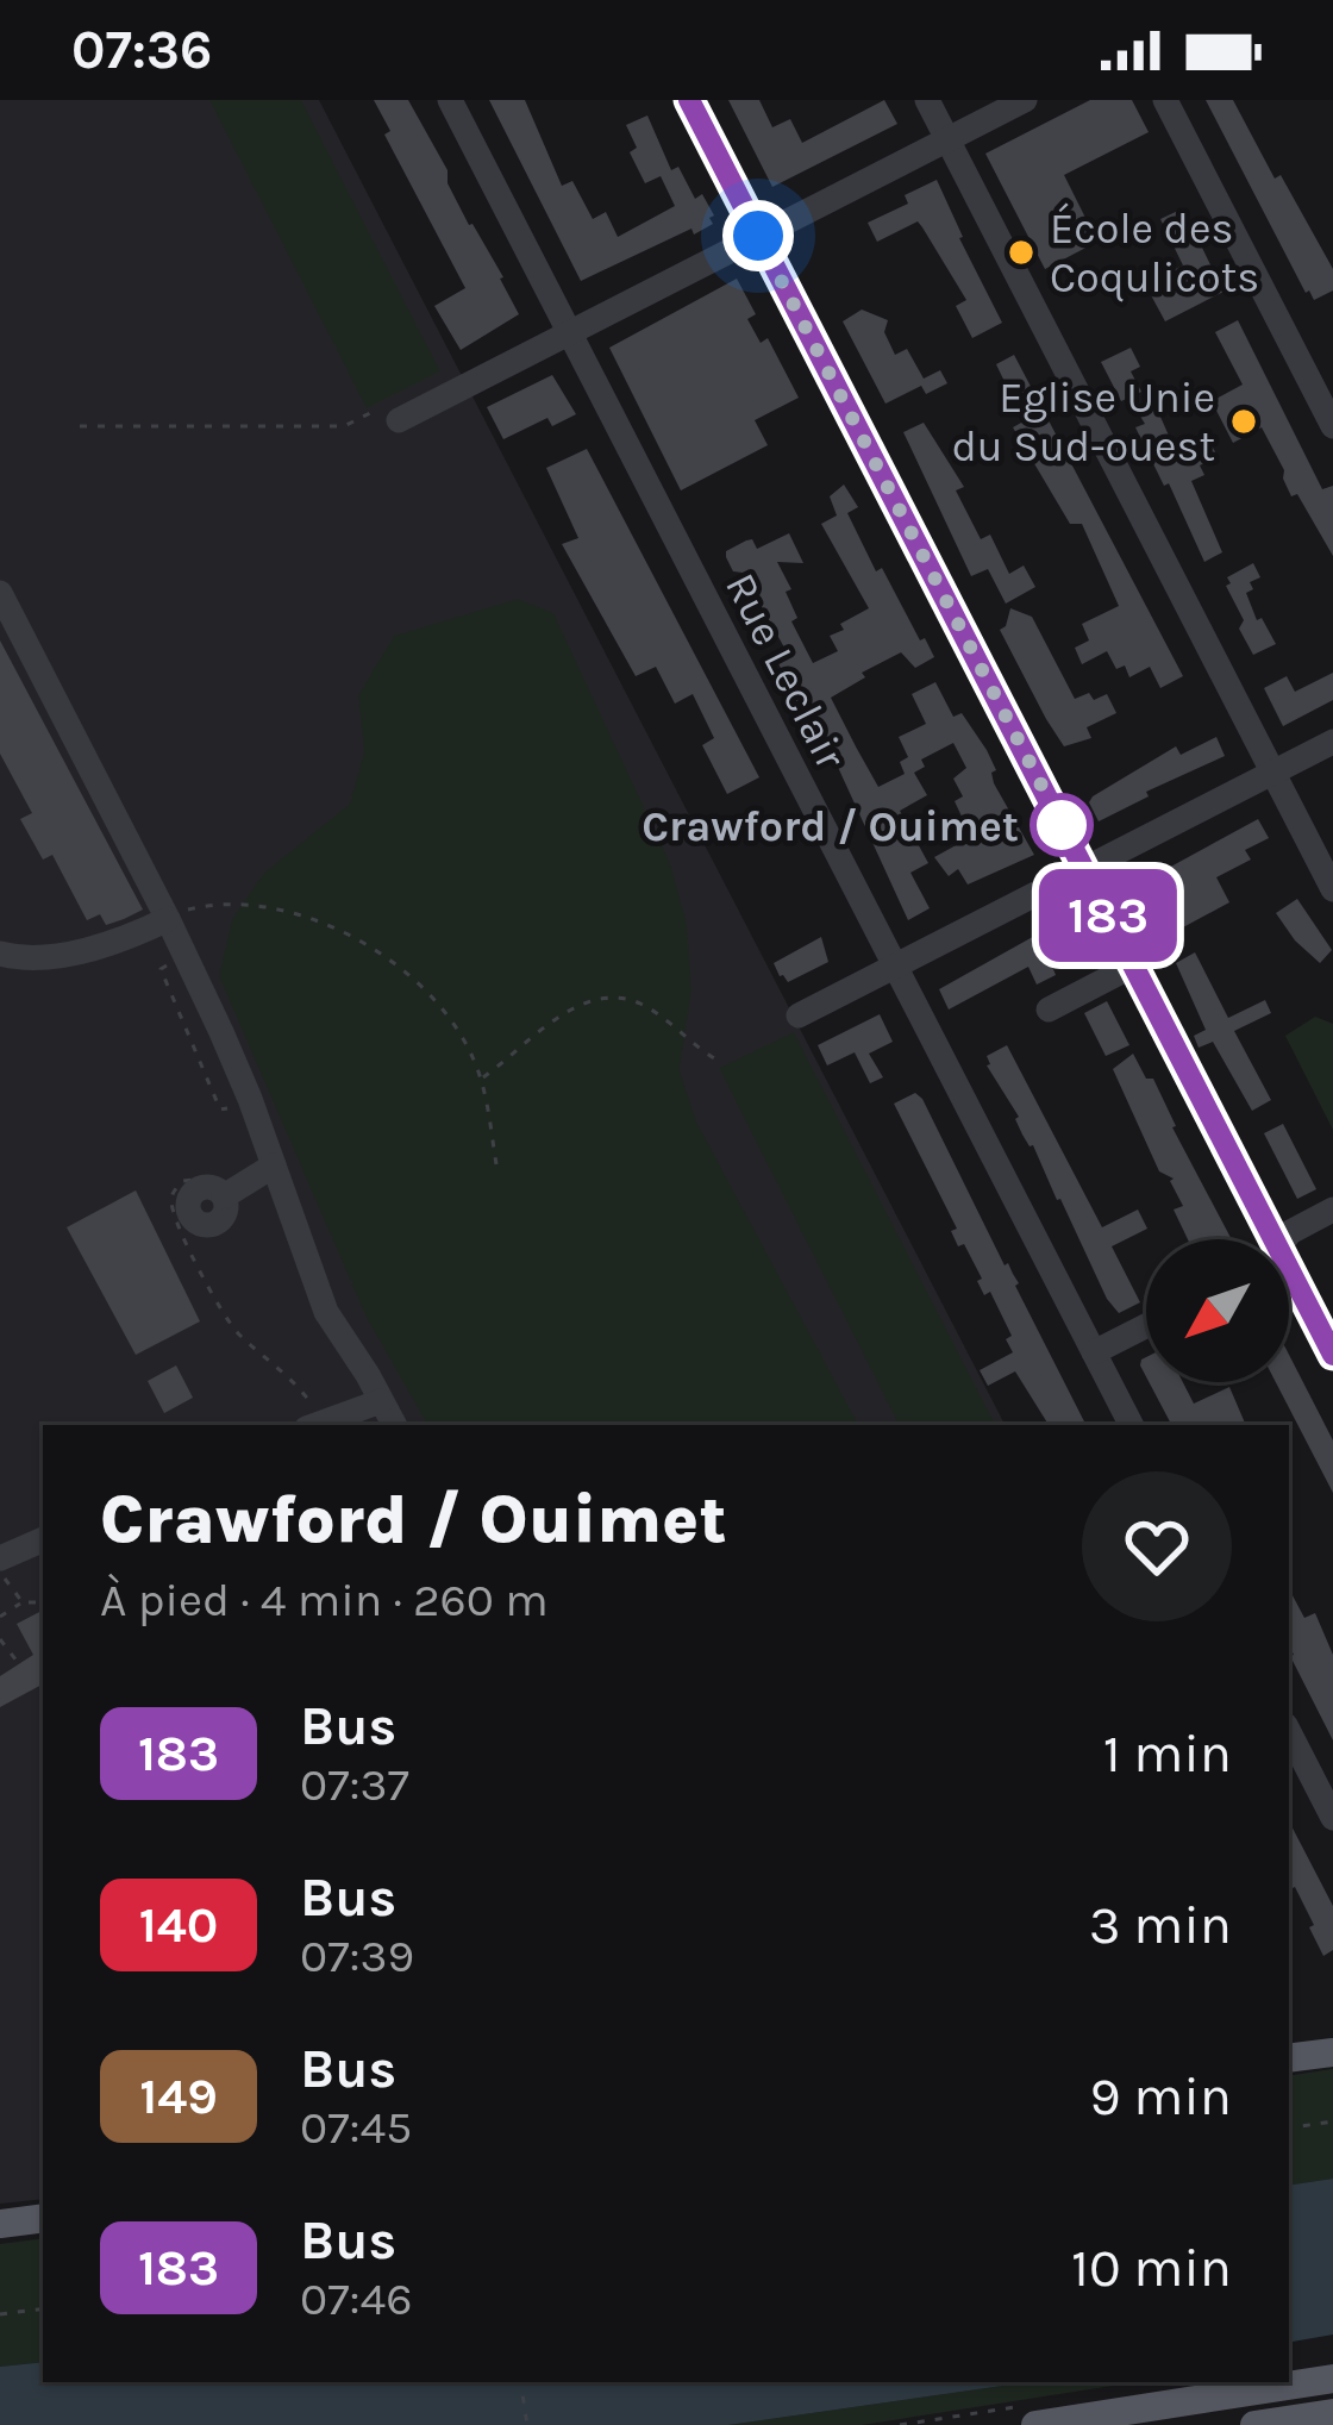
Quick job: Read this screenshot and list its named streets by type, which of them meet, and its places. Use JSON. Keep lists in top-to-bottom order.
{
  "streets": {
    "street": ["Rue Leclair"]
  },
  "places": ["École des Coqulicots", "Eglise Unie du Sud-ouest", "Crawford / Ouimet"],
  "lines": ["bus line 183"],
  "north": "bottom left",
  "page": {
    "status": "07:36",
    "on_map": "183",
    "heading": ["Crawford / Ouimet", "À pied · 4 min · 260 m"],
    "list": [
      {
        "mark": "183",
        "name": "Bus",
        "note": "07:37",
        "value": "1 min"
      },
      {
        "mark": "140",
        "name": "Bus",
        "note": "07:39",
        "value": "3 min"
      },
      {
        "mark": "149",
        "name": "Bus",
        "note": "07:45",
        "value": "9 min"
      },
      {
        "mark": "183",
        "name": "Bus",
        "note": "07:46",
        "value": "10 min"
      }
    ]
  }
}
